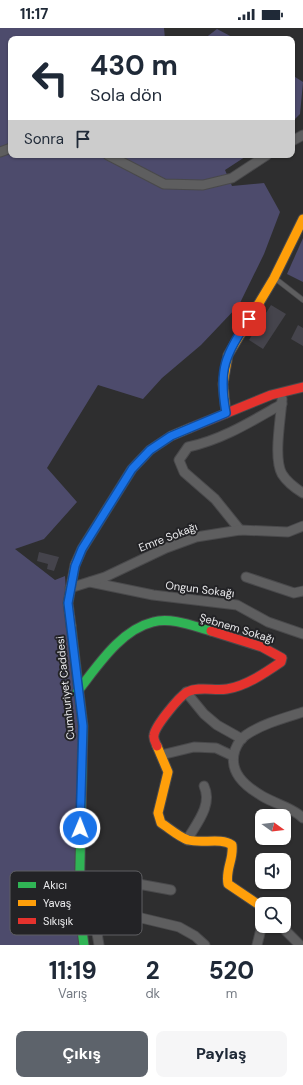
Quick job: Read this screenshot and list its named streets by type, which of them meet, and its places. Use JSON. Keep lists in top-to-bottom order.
{
  "streets": {
    "street": [
      "Emre Sokağı",
      "Ongun Sokağı",
      "Şebnem Sokağı",
      "Cumhuriyet Caddesi"
    ]
  },
  "crossings": [
    ["Emre Sokağı", "Ongun Sokağı"],
    ["Emre Sokağı", "Cumhuriyet Caddesi"],
    ["Şebnem Sokağı", "Cumhuriyet Caddesi"]
  ],
  "legend": ["Akıcı", "Yavaş", "Sıkışık"],
  "north": "right",
  "page": {
    "status": "11:17",
    "turn": ["430 m", "Sola dön"],
    "then": "Sonra",
    "eta": [
      "11:19",
      "Varış",
      "2",
      "dk",
      "520",
      "m"
    ],
    "buttons": ["Çıkış", "Paylaş"]
  }
}
